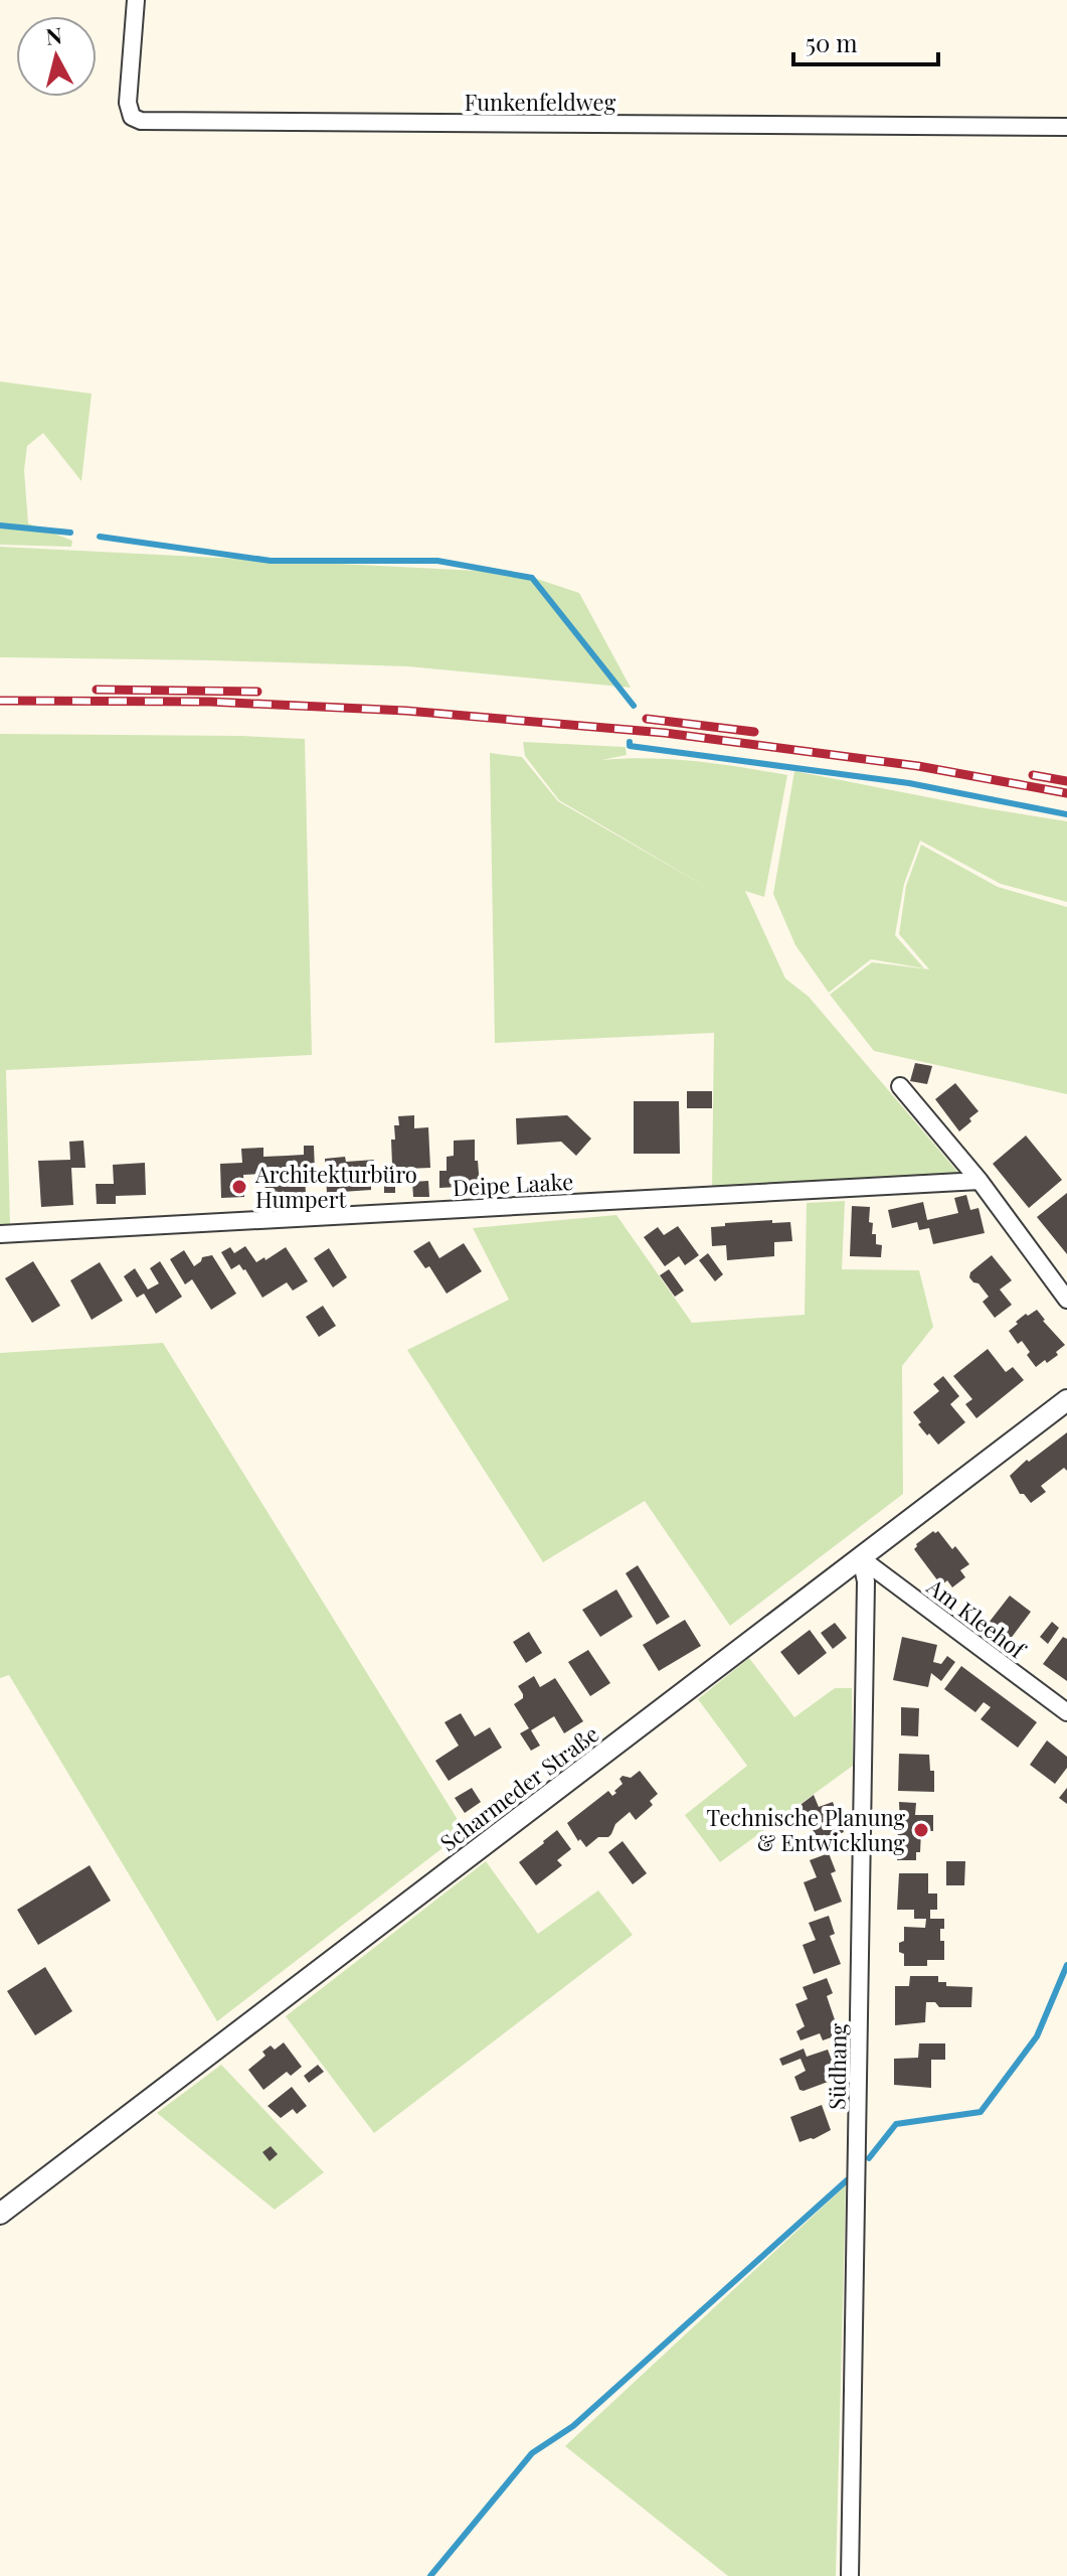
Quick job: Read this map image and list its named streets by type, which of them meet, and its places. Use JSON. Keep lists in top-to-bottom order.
{
  "streets": {
    "street": [
      "Funkenfeldweg",
      "Deipe Laake",
      "Am Kleehof",
      "Scharmeder Straße",
      "Südhang"
    ]
  },
  "crossings": [
    ["Am Kleehof", "Scharmeder Straße"],
    ["Am Kleehof", "Südhang"],
    ["Scharmeder Straße", "Südhang"]
  ],
  "places": ["Architekturbüro Humpert", "Technische Planung & Entwicklung"],
  "scale_bar": "50 m",
  "north": "top"
}
